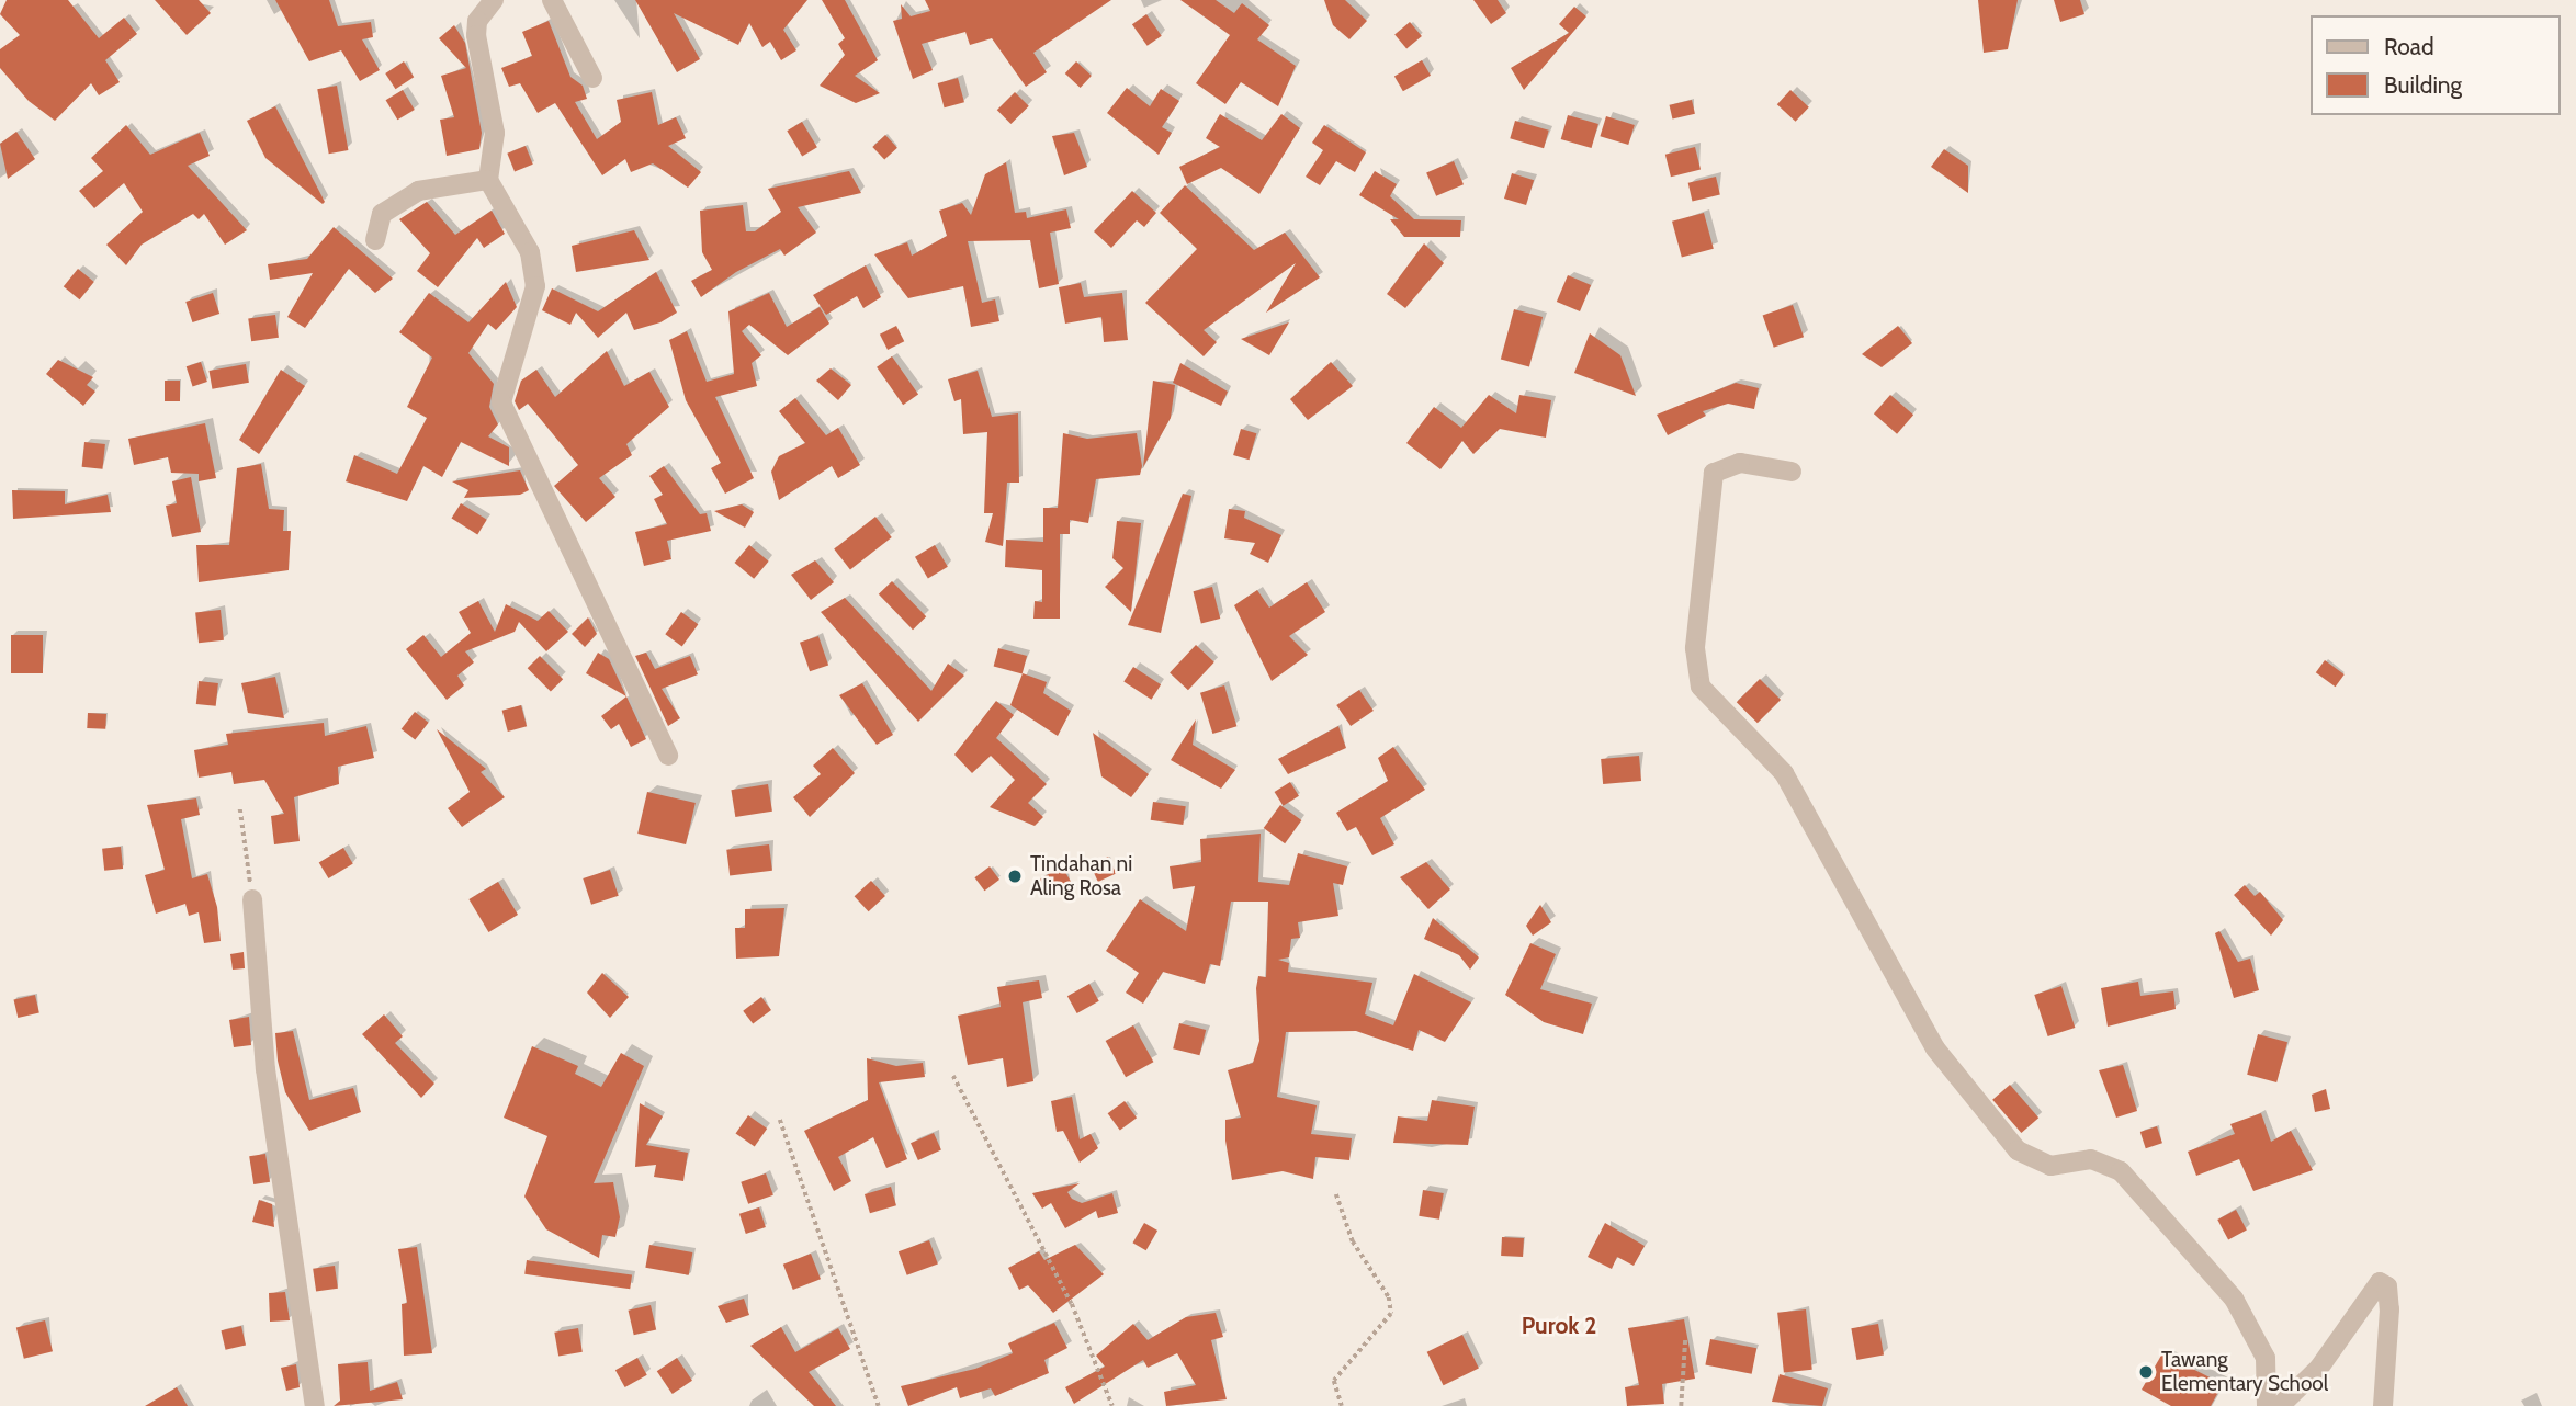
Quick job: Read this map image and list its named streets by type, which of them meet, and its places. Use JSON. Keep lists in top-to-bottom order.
{
  "districts": ["Purok 2"],
  "places": ["Tindahan ni Aling Rosa", "Tawang Elementary School"],
  "legend": ["Road", "Building"]
}
